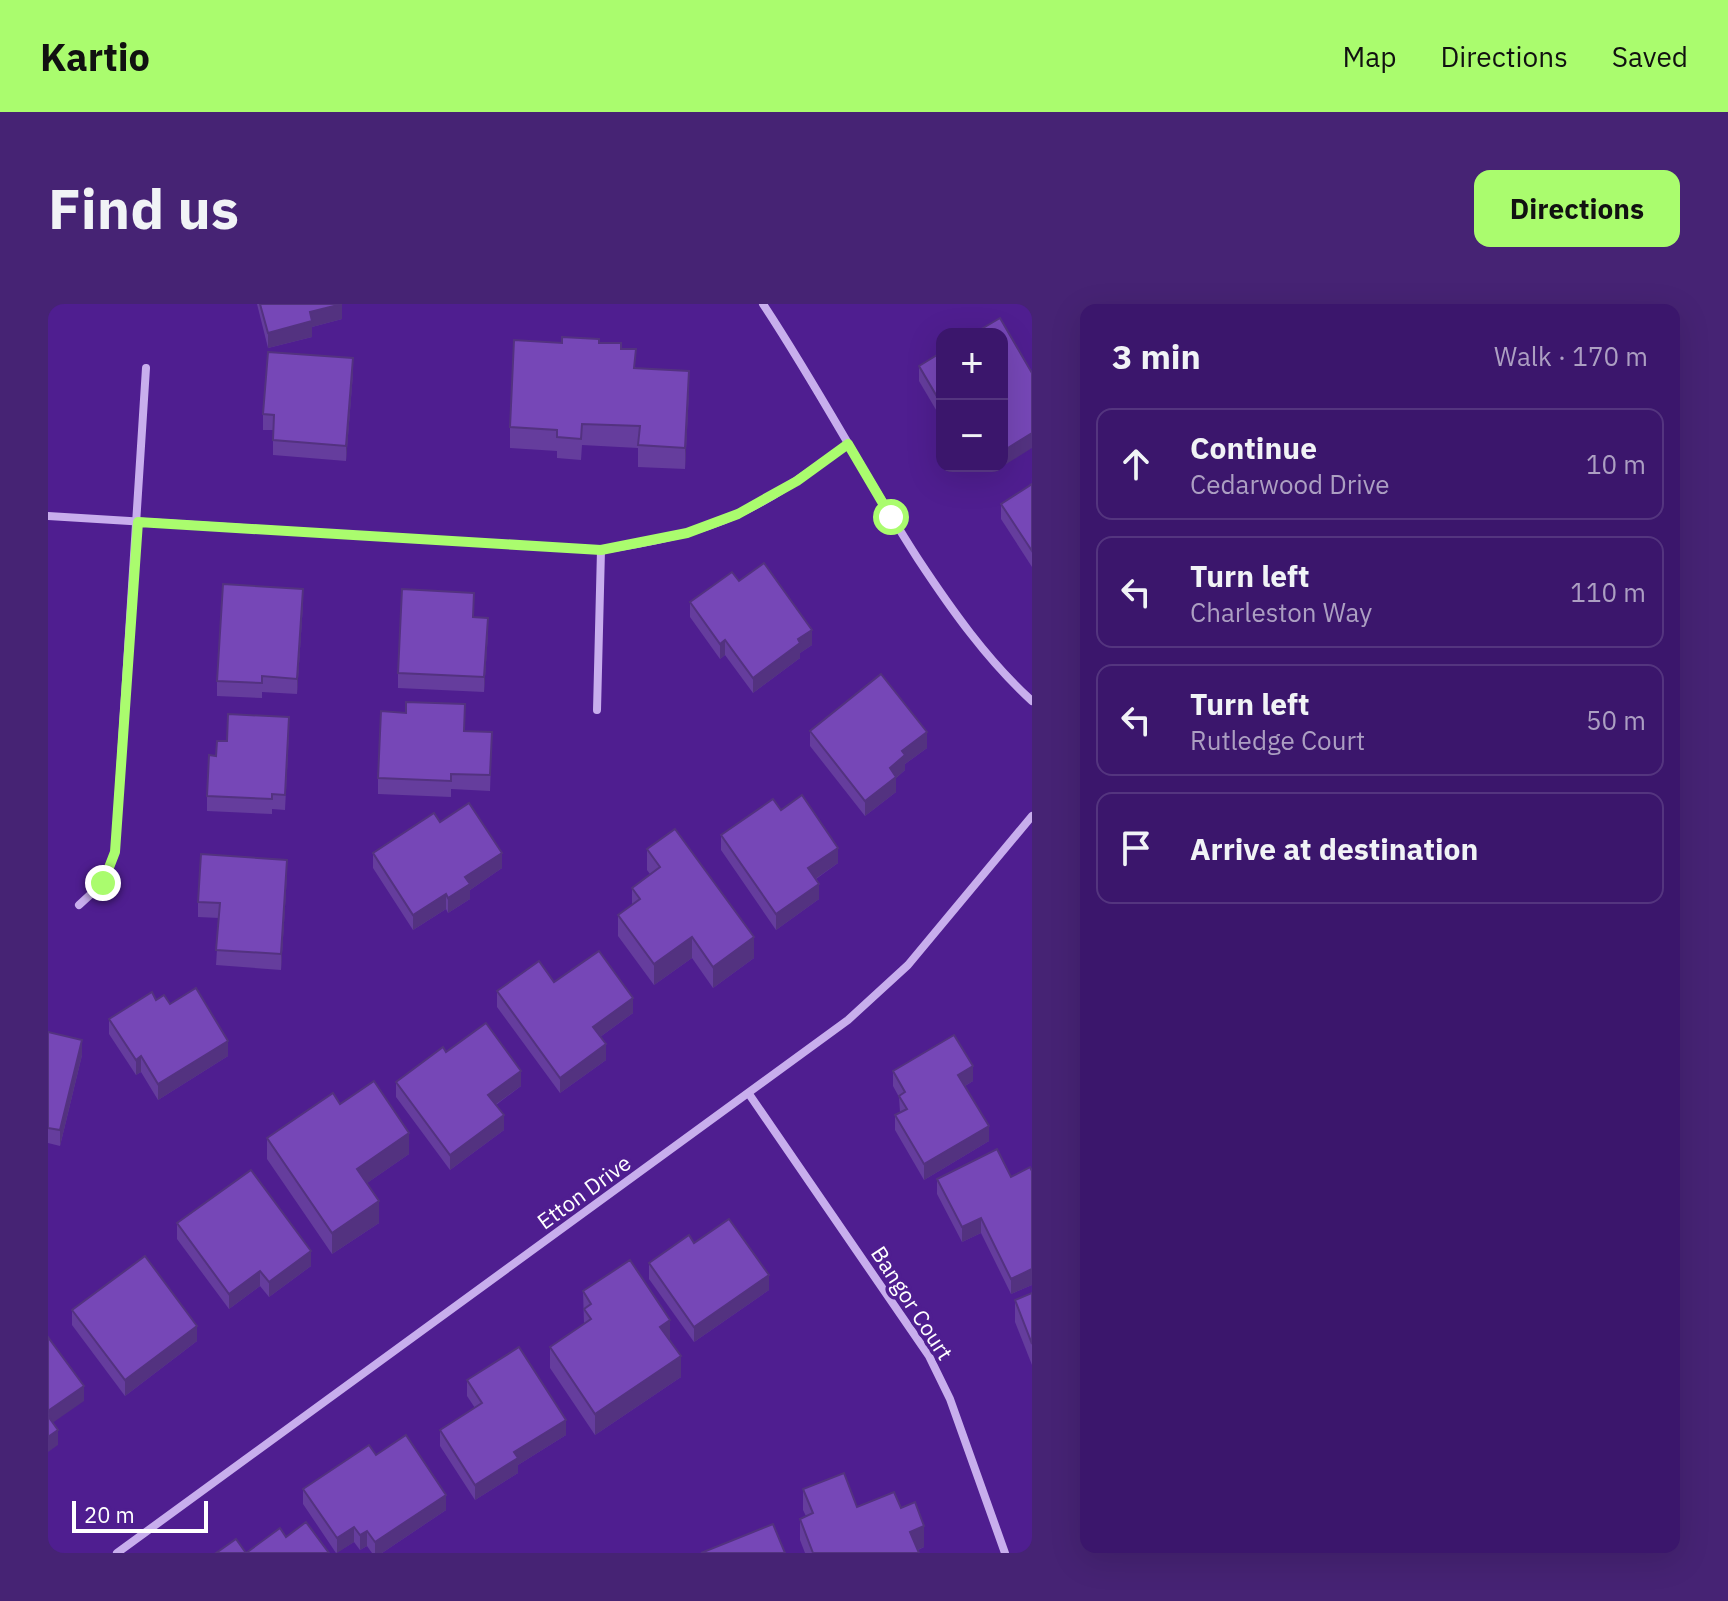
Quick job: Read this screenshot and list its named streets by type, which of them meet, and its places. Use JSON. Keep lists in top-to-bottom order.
{
  "streets": {
    "street": ["Etton Drive", "Bangor Court"]
  },
  "crossings": [
    ["Etton Drive", "Bangor Court"]
  ],
  "scale_bar": "20 m",
  "page": {
    "header": "Kartio",
    "nav": ["Map", "Directions", "Saved"],
    "buttons": "Directions",
    "title": "Find us",
    "heading": ["3 min", "Walk · 170 m"],
    "map_buttons": ["+", "−"],
    "list": [
      ["Continue", "Cedarwood Drive", "10 m"],
      ["Turn left", "Charleston Way", "110 m"],
      ["Turn left", "Rutledge Court", "50 m"],
      "Arrive at destination"
    ],
    "scale": "20 m"
  }
}
